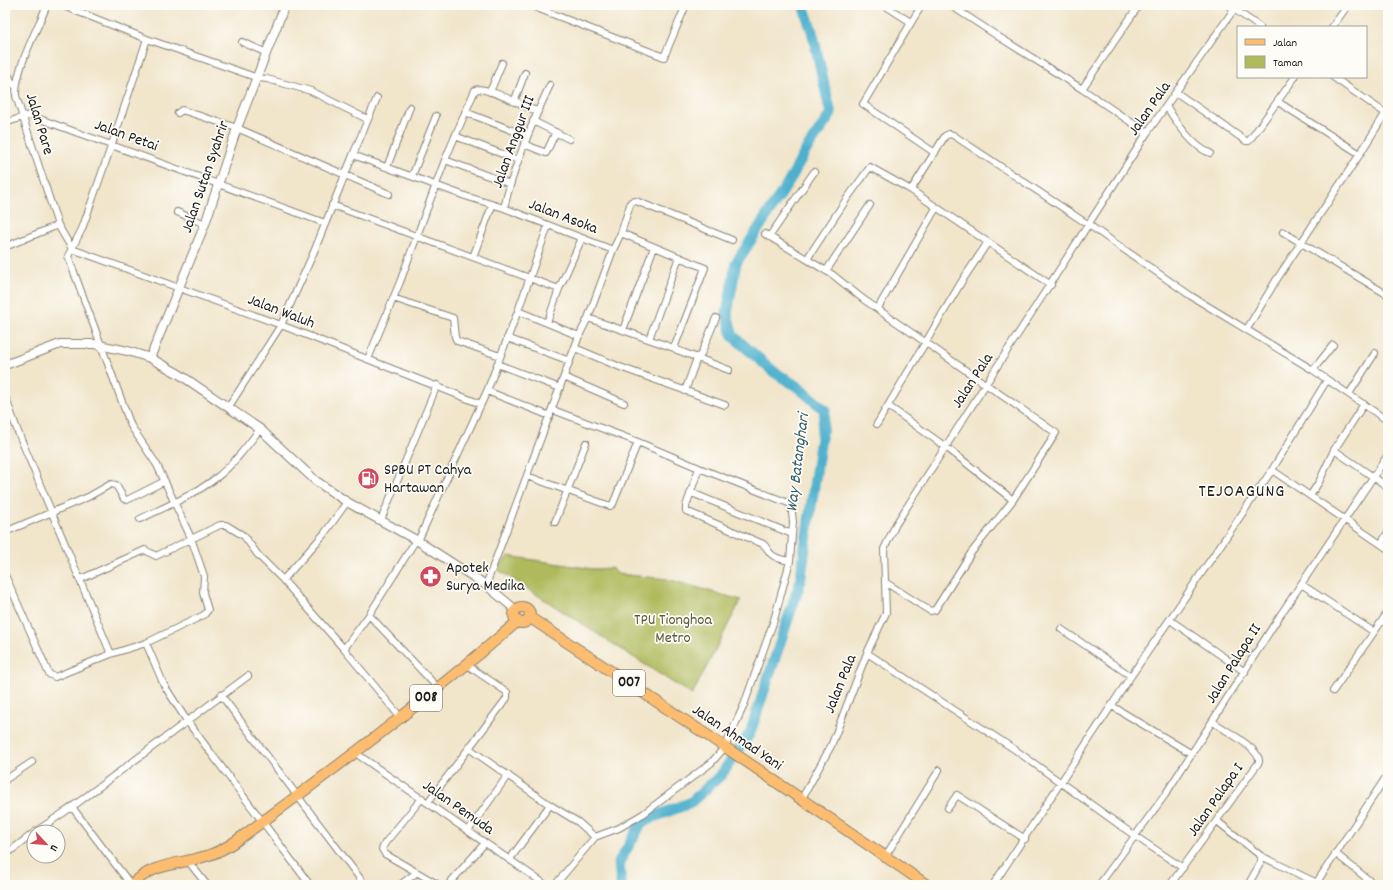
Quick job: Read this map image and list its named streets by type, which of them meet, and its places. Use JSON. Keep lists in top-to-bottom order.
{
  "streets": {
    "main road": ["007", "008", "Jalan Ahmad Yani"],
    "street": [
      "Jalan Pala",
      "Jalan Pare",
      "Jalan Petai",
      "Jalan Anggur III",
      "Jalan Sutan Syahrir",
      "Jalan Asoka",
      "Jalan Waluh",
      "Jalan Palapa II",
      "Jalan Palapa I",
      "Jalan Pemuda"
    ]
  },
  "crossings": [
    ["Jalan Pala", "Jalan Ahmad Yani"],
    ["Jalan Pare", "Jalan Petai"],
    ["Jalan Pare", "Jalan Waluh"],
    ["Jalan Petai", "Jalan Sutan Syahrir"],
    ["Jalan Anggur III", "Jalan Asoka"],
    ["Jalan Sutan Syahrir", "Jalan Waluh"],
    ["Jalan Palapa II", "Jalan Palapa I"],
    ["008", "Jalan Ahmad Yani"],
    ["008", "Jalan Pemuda"]
  ],
  "districts": ["TEJOAGUNG"],
  "water": ["Way Batanghari"],
  "parks": ["TPU Tionghoa Metro"],
  "places": {
    "fuel station": ["SPBU PT Cahya Hartawan"],
    "pharmacy": ["Apotek Surya Medika"]
  },
  "legend": ["Jalan", "Taman"],
  "north": "bottom right"
}
